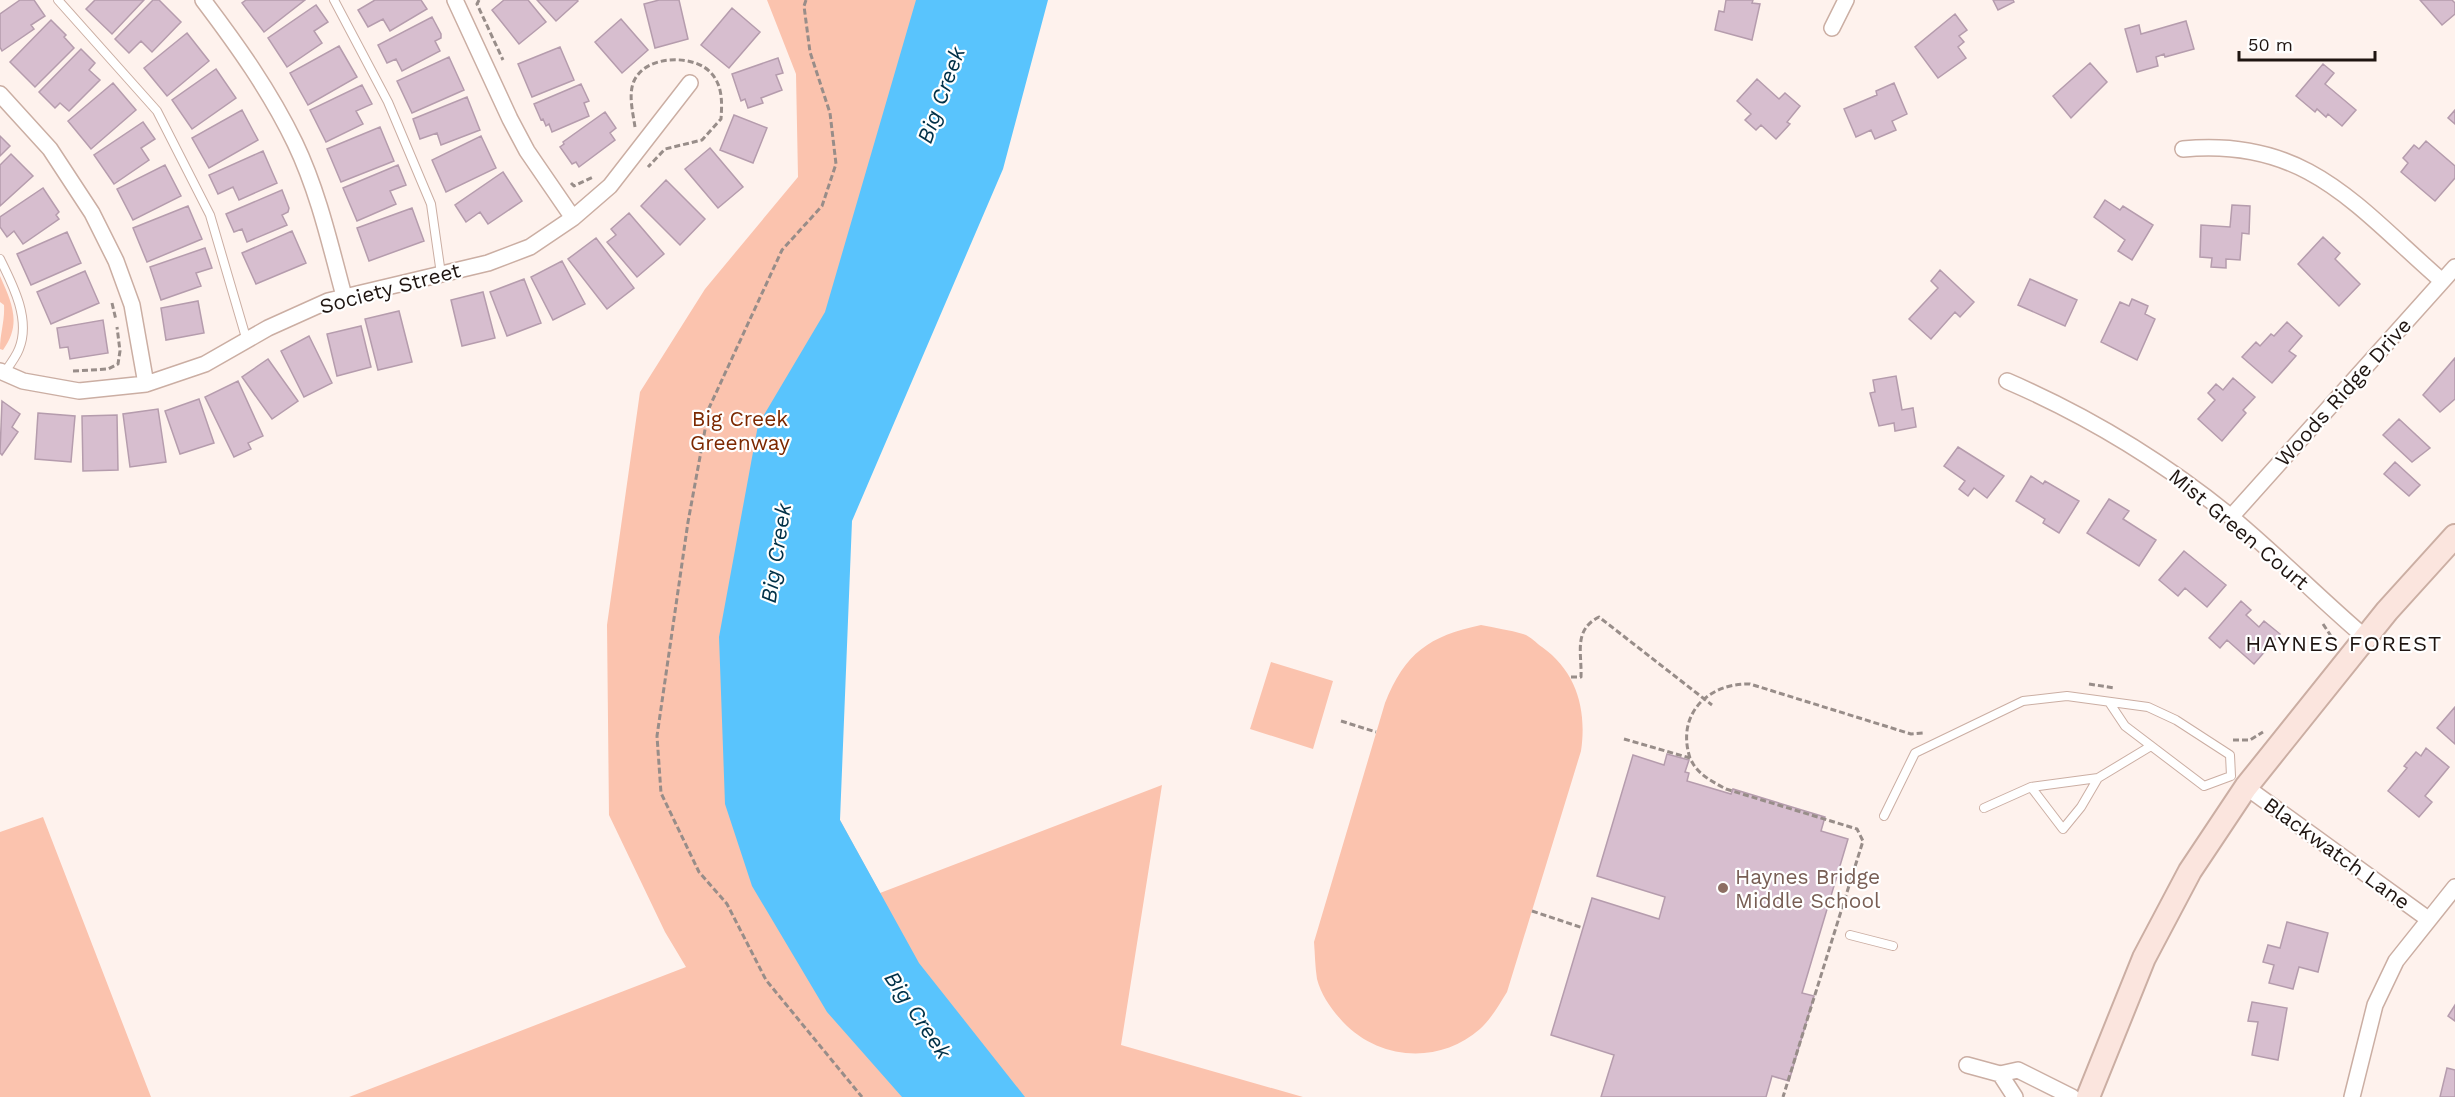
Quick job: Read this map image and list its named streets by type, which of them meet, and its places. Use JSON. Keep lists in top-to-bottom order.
{
  "streets": {
    "street": [
      "Society Street",
      "Woods Ridge Drive",
      "Mist Green Court",
      "Blackwatch Lane"
    ]
  },
  "crossings": [
    ["Woods Ridge Drive", "Mist Green Court"]
  ],
  "districts": ["HAYNES FOREST"],
  "water": ["Big Creek"],
  "parks": ["Big Creek Greenway"],
  "places": ["Haynes Bridge Middle School"],
  "scale_bar": "50 m"
}
